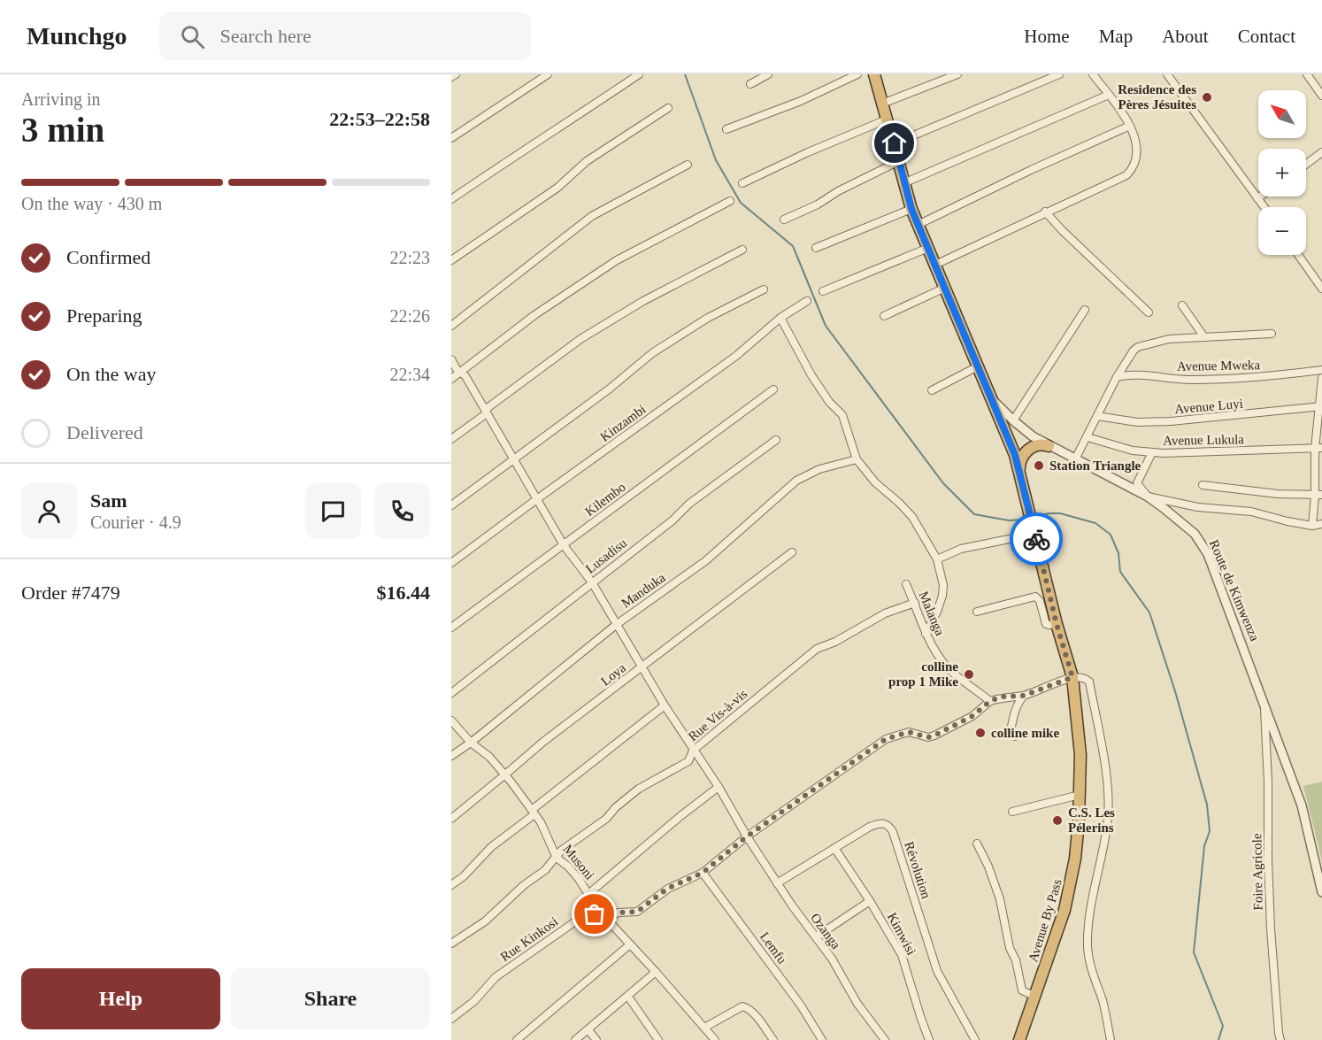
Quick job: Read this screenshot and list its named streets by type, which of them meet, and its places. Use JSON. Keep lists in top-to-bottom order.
{
  "streets": {
    "highway": ["Avenue By Pass"],
    "street": [
      "Avenue Mweka",
      "Avenue Luyi",
      "Kinzambi",
      "Avenue Lukula",
      "Kilembo",
      "Lusadisu",
      "Manduka",
      "Route de Kimwenza",
      "Malanga",
      "Loya",
      "Rue Vis-à-vis",
      "Musoni",
      "Révolution",
      "Foire Agricole",
      "Ozanga",
      "Kimwisi",
      "Rue Kinkosi",
      "Lemfu"
    ]
  },
  "crossings": [
    ["Kinzambi", "Ozanga"],
    ["Kilembo", "Ozanga"],
    ["Lusadisu", "Ozanga"],
    ["Manduka", "Musoni"],
    ["Manduka", "Ozanga"],
    ["Route de Kimwenza", "Foire Agricole"],
    ["Route de Kimwenza", "Avenue By Pass"],
    ["Malanga", "Rue Vis-à-vis"],
    ["Malanga", "Rue Kinkosi"],
    ["Loya", "Musoni"],
    ["Loya", "Ozanga"],
    ["Rue Vis-à-vis", "Musoni"],
    ["Rue Vis-à-vis", "Ozanga"],
    ["Musoni", "Rue Kinkosi"],
    ["Révolution", "Ozanga"],
    ["Révolution", "Kimwisi"],
    ["Ozanga", "Rue Kinkosi"],
    ["Rue Kinkosi", "Lemfu"]
  ],
  "places": [
    "Residence des Pères Jésuites",
    "Station Triangle",
    "colline prop 1 Mike",
    "colline mike",
    "C.S. Les Pélerins"
  ],
  "north": "top left",
  "page": {
    "header": "Munchgo",
    "search": "Search here",
    "nav": [
      "Home",
      "Map",
      "About",
      "Contact"
    ],
    "heading": ["3 min", "Arriving in", "22:53–22:58"],
    "panel": [
      "Sam",
      "Courier · 4.9",
      "Order #7479",
      "$16.44"
    ],
    "map_buttons": ["+", "−"],
    "bar": "On the way · 430 m",
    "list": [
      ["Confirmed", "22:23"],
      ["Preparing", "22:26"],
      ["On the way", "22:34"],
      "Delivered"
    ],
    "buttons": ["Help", "Share"]
  }
}
